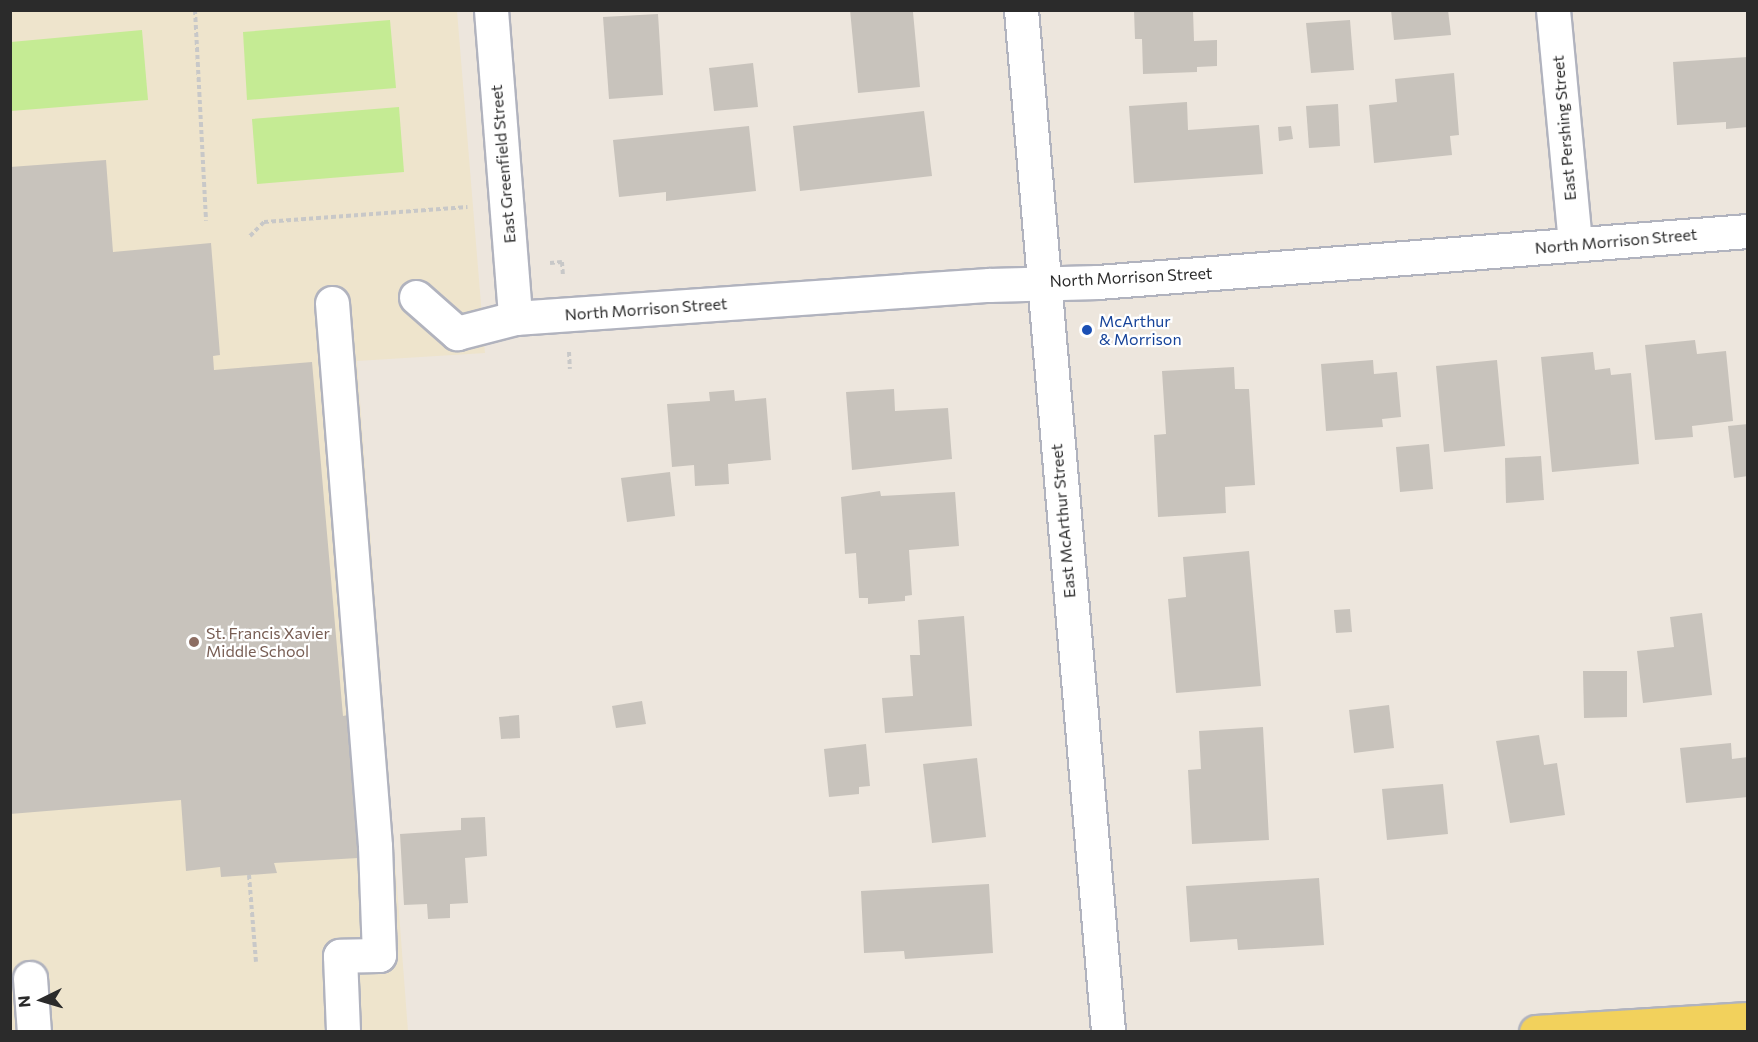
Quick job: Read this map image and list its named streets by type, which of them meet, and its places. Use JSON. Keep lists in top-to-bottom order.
{
  "streets": {
    "street": [
      "East Pershing Street",
      "East Greenfield Street",
      "North Morrison Street",
      "East McArthur Street"
    ]
  },
  "crossings": [
    ["East Pershing Street", "North Morrison Street"],
    ["East Greenfield Street", "North Morrison Street"],
    ["North Morrison Street", "East McArthur Street"]
  ],
  "places": ["McArthur & Morrison", "St. Francis Xavier Middle School"],
  "north": "left"
}
